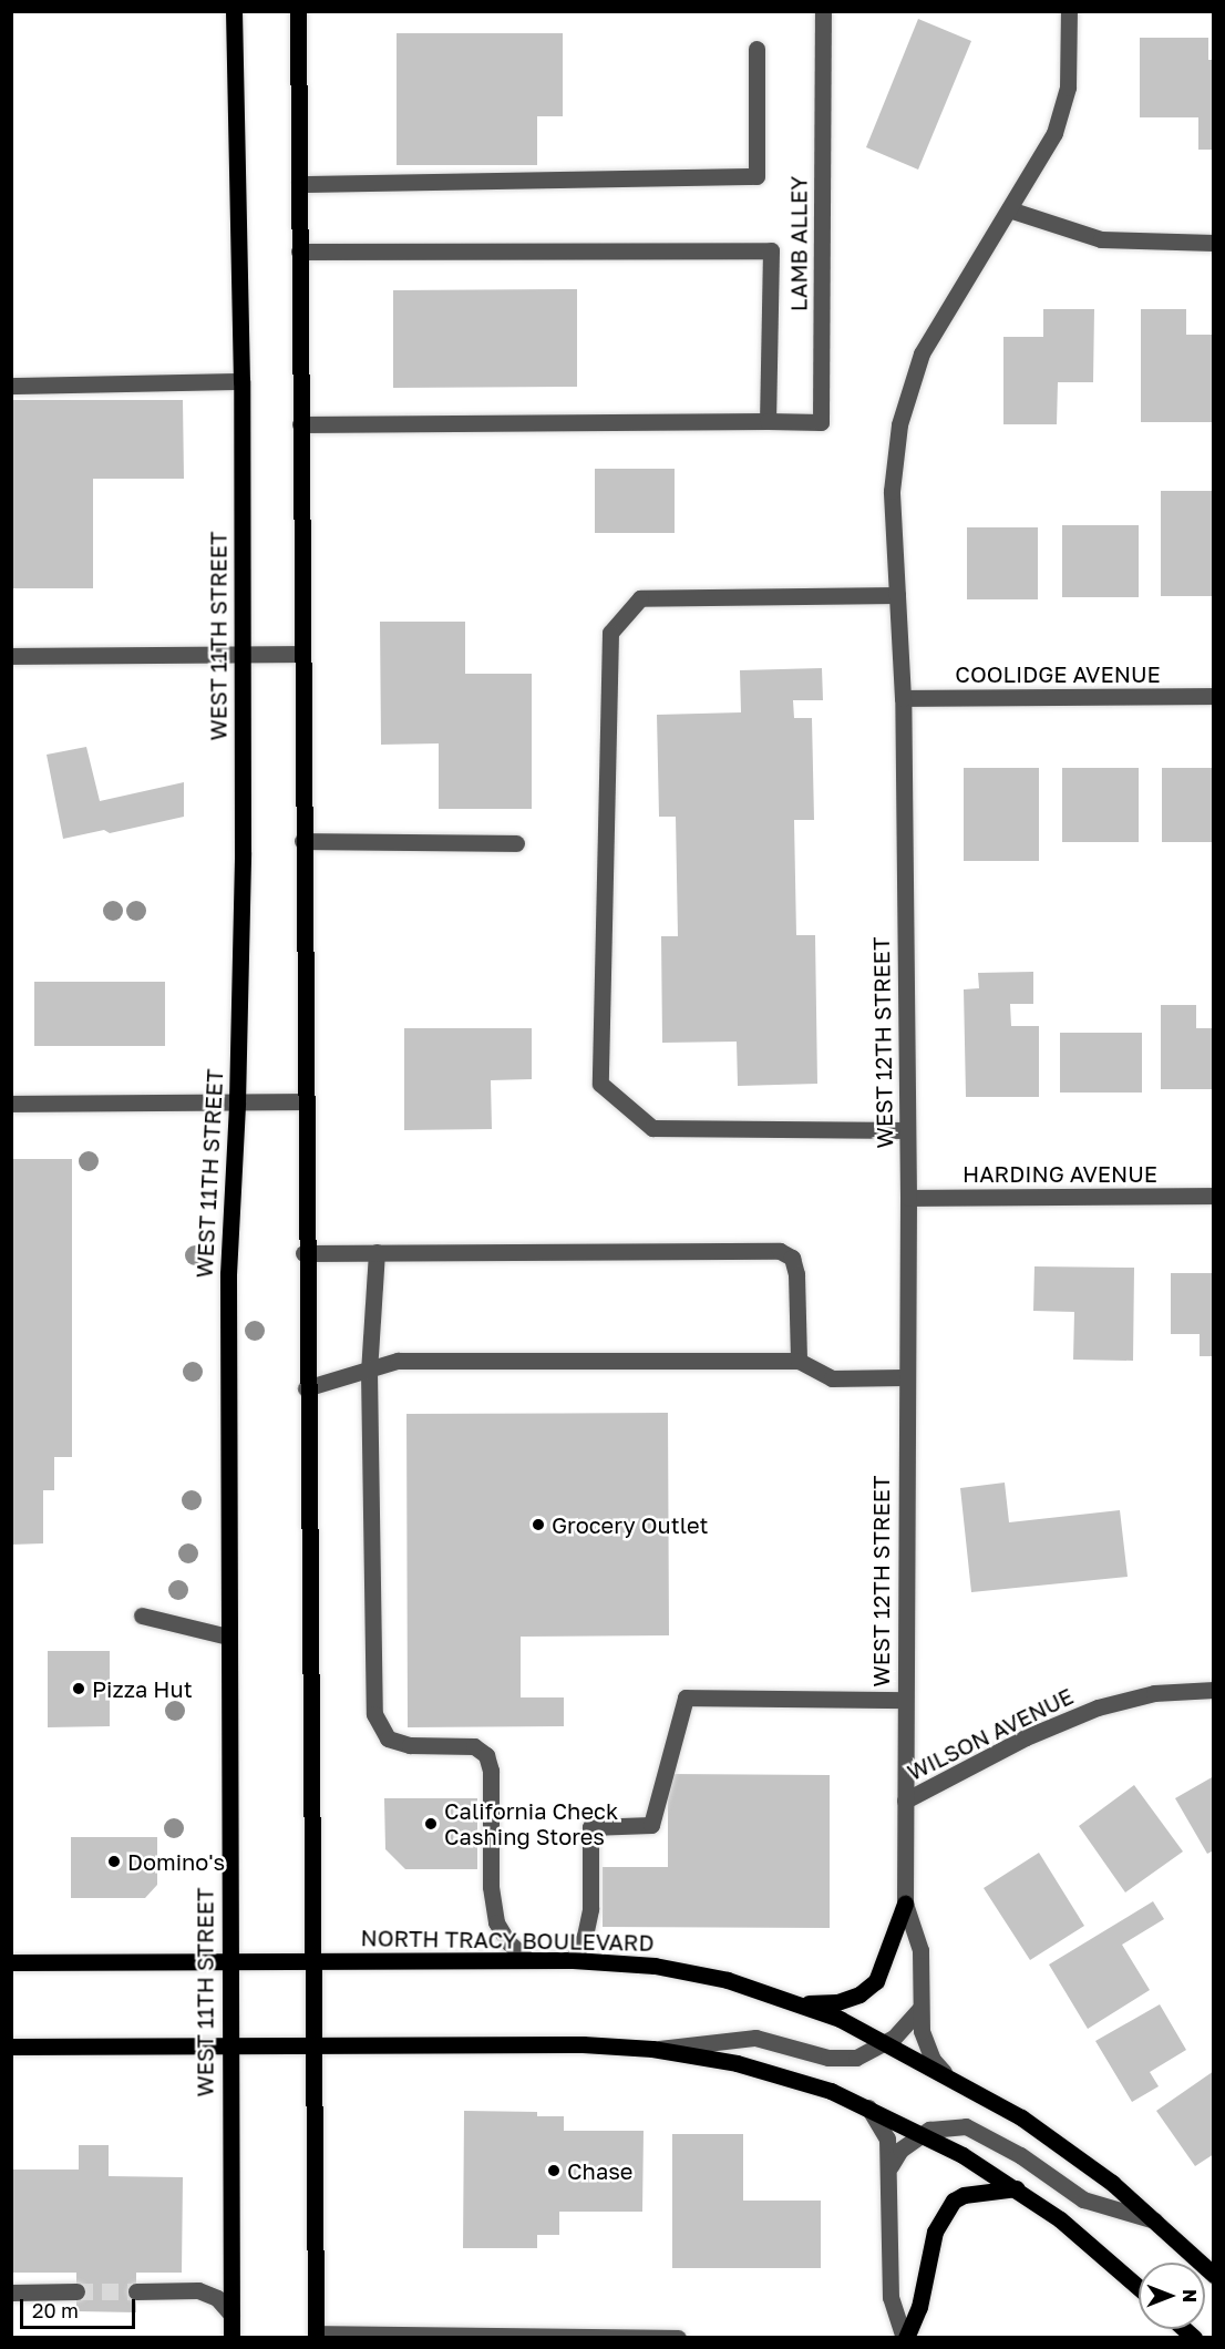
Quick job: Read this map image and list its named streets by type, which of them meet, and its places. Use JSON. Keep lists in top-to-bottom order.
{
  "streets": {
    "main road": ["WEST 11TH STREET", "NORTH TRACY BOULEVARD"],
    "street": [
      "LAMB ALLEY",
      "COOLIDGE AVENUE",
      "WEST 12TH STREET",
      "HARDING AVENUE",
      "WILSON AVENUE"
    ]
  },
  "crossings": [
    ["WEST 11TH STREET", "NORTH TRACY BOULEVARD"],
    ["COOLIDGE AVENUE", "WEST 12TH STREET"],
    ["WEST 12TH STREET", "HARDING AVENUE"],
    ["WEST 12TH STREET", "WILSON AVENUE"],
    ["WEST 12TH STREET", "NORTH TRACY BOULEVARD"]
  ],
  "places": [
    "Grocery Outlet",
    "Pizza Hut",
    "California Check Cashing Stores",
    "Domino's",
    "Chase"
  ],
  "scale_bar": "20 m",
  "north": "right"
}
